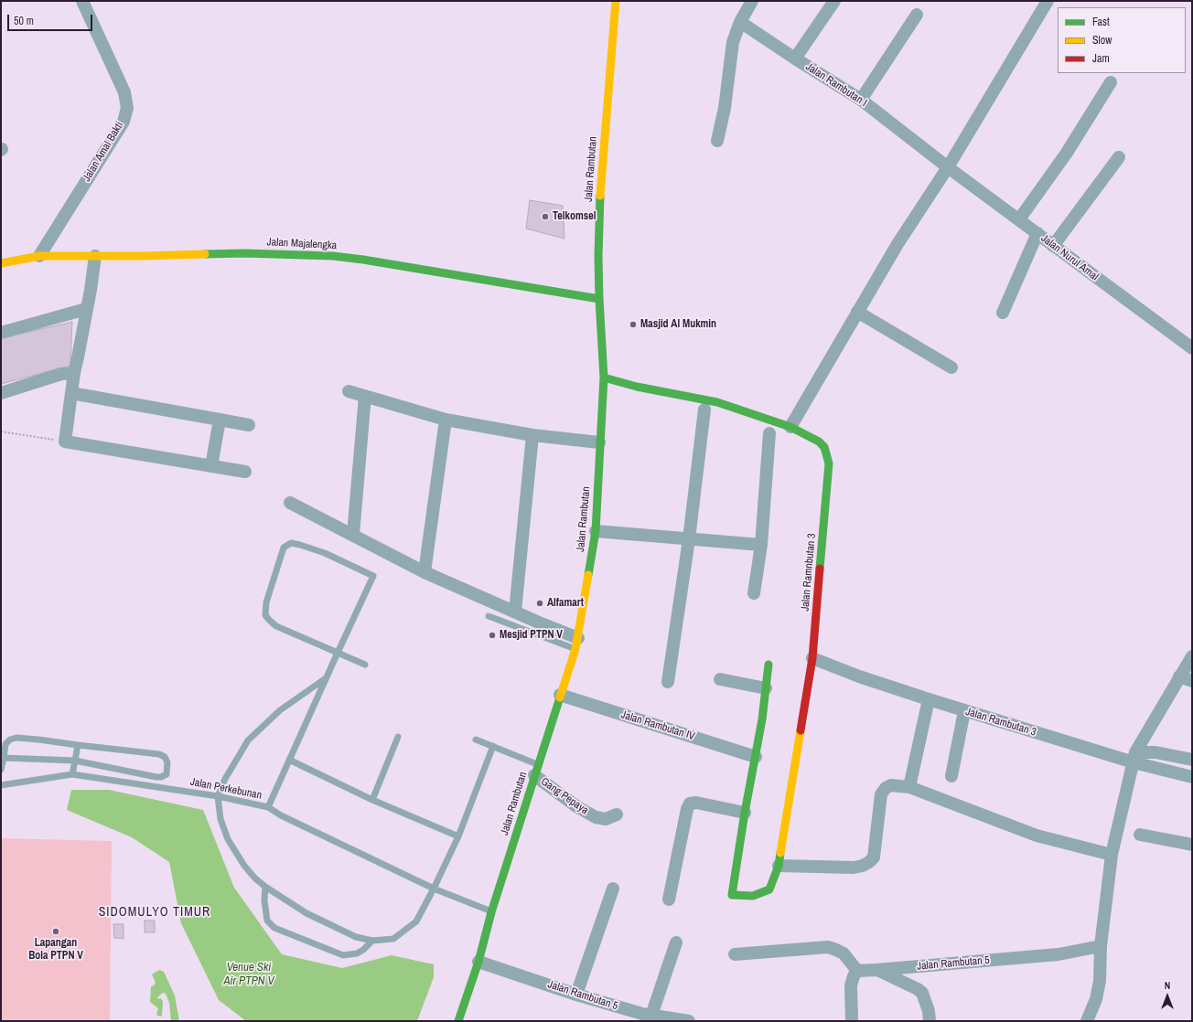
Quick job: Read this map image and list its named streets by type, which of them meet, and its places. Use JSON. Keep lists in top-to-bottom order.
{
  "streets": {
    "street": [
      "Jalan Rambutan I",
      "Jalan Amal Bakti",
      "Jalan Rambutan",
      "Jalan Majalengka",
      "Jalan Nurul Amal",
      "Jalan Ramnbutan 3",
      "Jalan Rambutan 3",
      "Jalan Rambutan IV",
      "Gang Pepaya",
      "Jalan Rambutan 5"
    ],
    "lane": ["Jalan Perkebunan"]
  },
  "crossings": [
    ["Jalan Rambutan I", "Jalan Nurul Amal"],
    ["Jalan Amal Bakti", "Jalan Majalengka"],
    ["Jalan Rambutan", "Jalan Majalengka"],
    ["Jalan Rambutan", "Jalan Ramnbutan 3"],
    ["Jalan Rambutan", "Jalan Rambutan IV"],
    ["Jalan Rambutan", "Jalan Perkebunan"],
    ["Jalan Rambutan", "Gang Pepaya"],
    ["Jalan Rambutan", "Jalan Rambutan 5"],
    ["Jalan Ramnbutan 3", "Jalan Rambutan 3"]
  ],
  "districts": ["SIDOMULYO TIMUR"],
  "water": ["Venue Ski Air PTPN V"],
  "places": [
    "Telkomsel",
    "Masjid Al Mukmin",
    "Alfamart",
    "Mesjid PTPN V",
    "Lapangan Bola PTPN V"
  ],
  "legend": ["Fast", "Slow", "Jam"],
  "scale_bar": "50 m",
  "north": "top"
}
